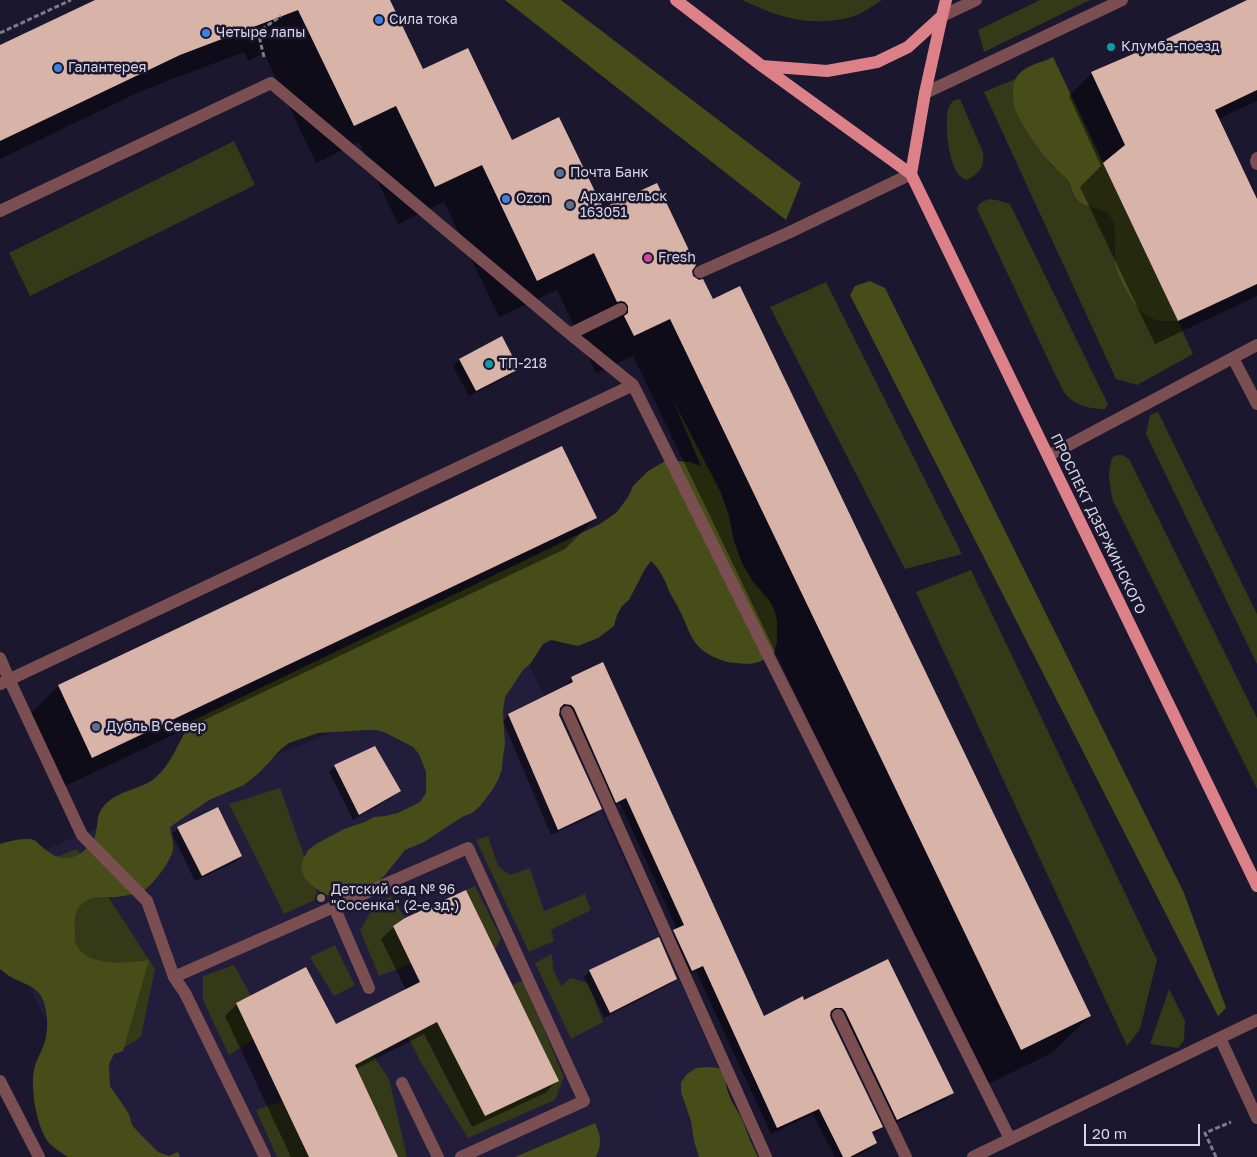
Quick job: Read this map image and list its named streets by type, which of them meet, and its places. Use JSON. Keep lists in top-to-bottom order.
{
  "streets": {
    "main road": ["ПРОСПЕКТ ДЗЕРЖИНСКОГО"]
  },
  "places": [
    "Сила тока",
    "Четыре лапы",
    "Клумба-поезд",
    "Галантерея",
    "Почта Банк",
    "Ozon",
    "Архангельск 163051",
    "Fresh",
    "ТП-218",
    "Дубль В Север",
    "Детский сад № 96 \"Сосенка\" (2-е зд.)"
  ],
  "scale_bar": "20 m"
}
